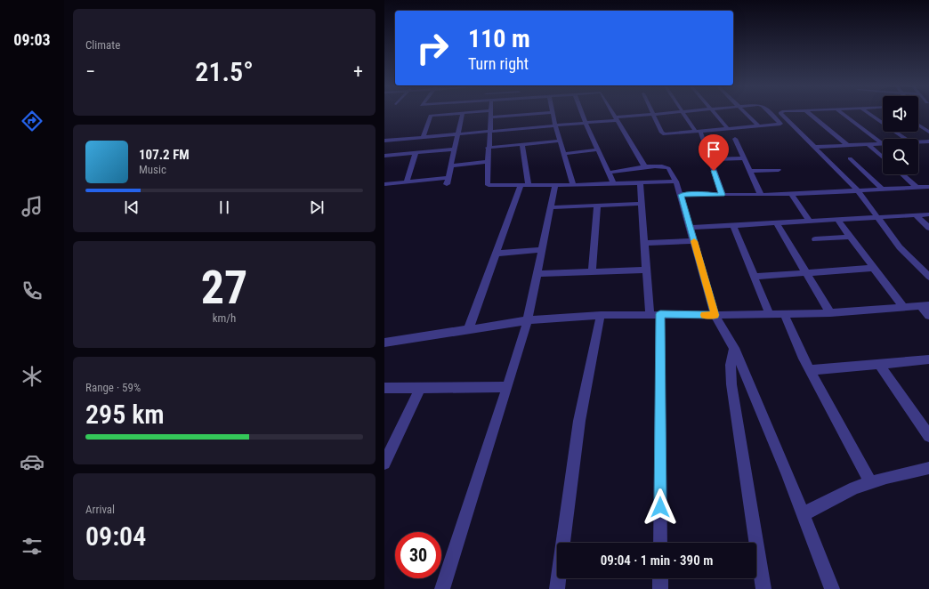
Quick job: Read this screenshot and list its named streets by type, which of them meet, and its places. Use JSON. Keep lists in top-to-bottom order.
{
  "page": {
    "tabs": "09:03",
    "tile": [
      "Climate",
      ["27", "km/h"],
      ["Range · 59%", "295 km"],
      ["Arrival", "09:04"]
    ],
    "turn": ["110 m", "Turn right"],
    "heat": ["−", "21.5°", "+"],
    "song": ["107.2 FM", "Music"],
    "limit": "30",
    "trip": "09:04 · 1 min · 390 m"
  }
}
